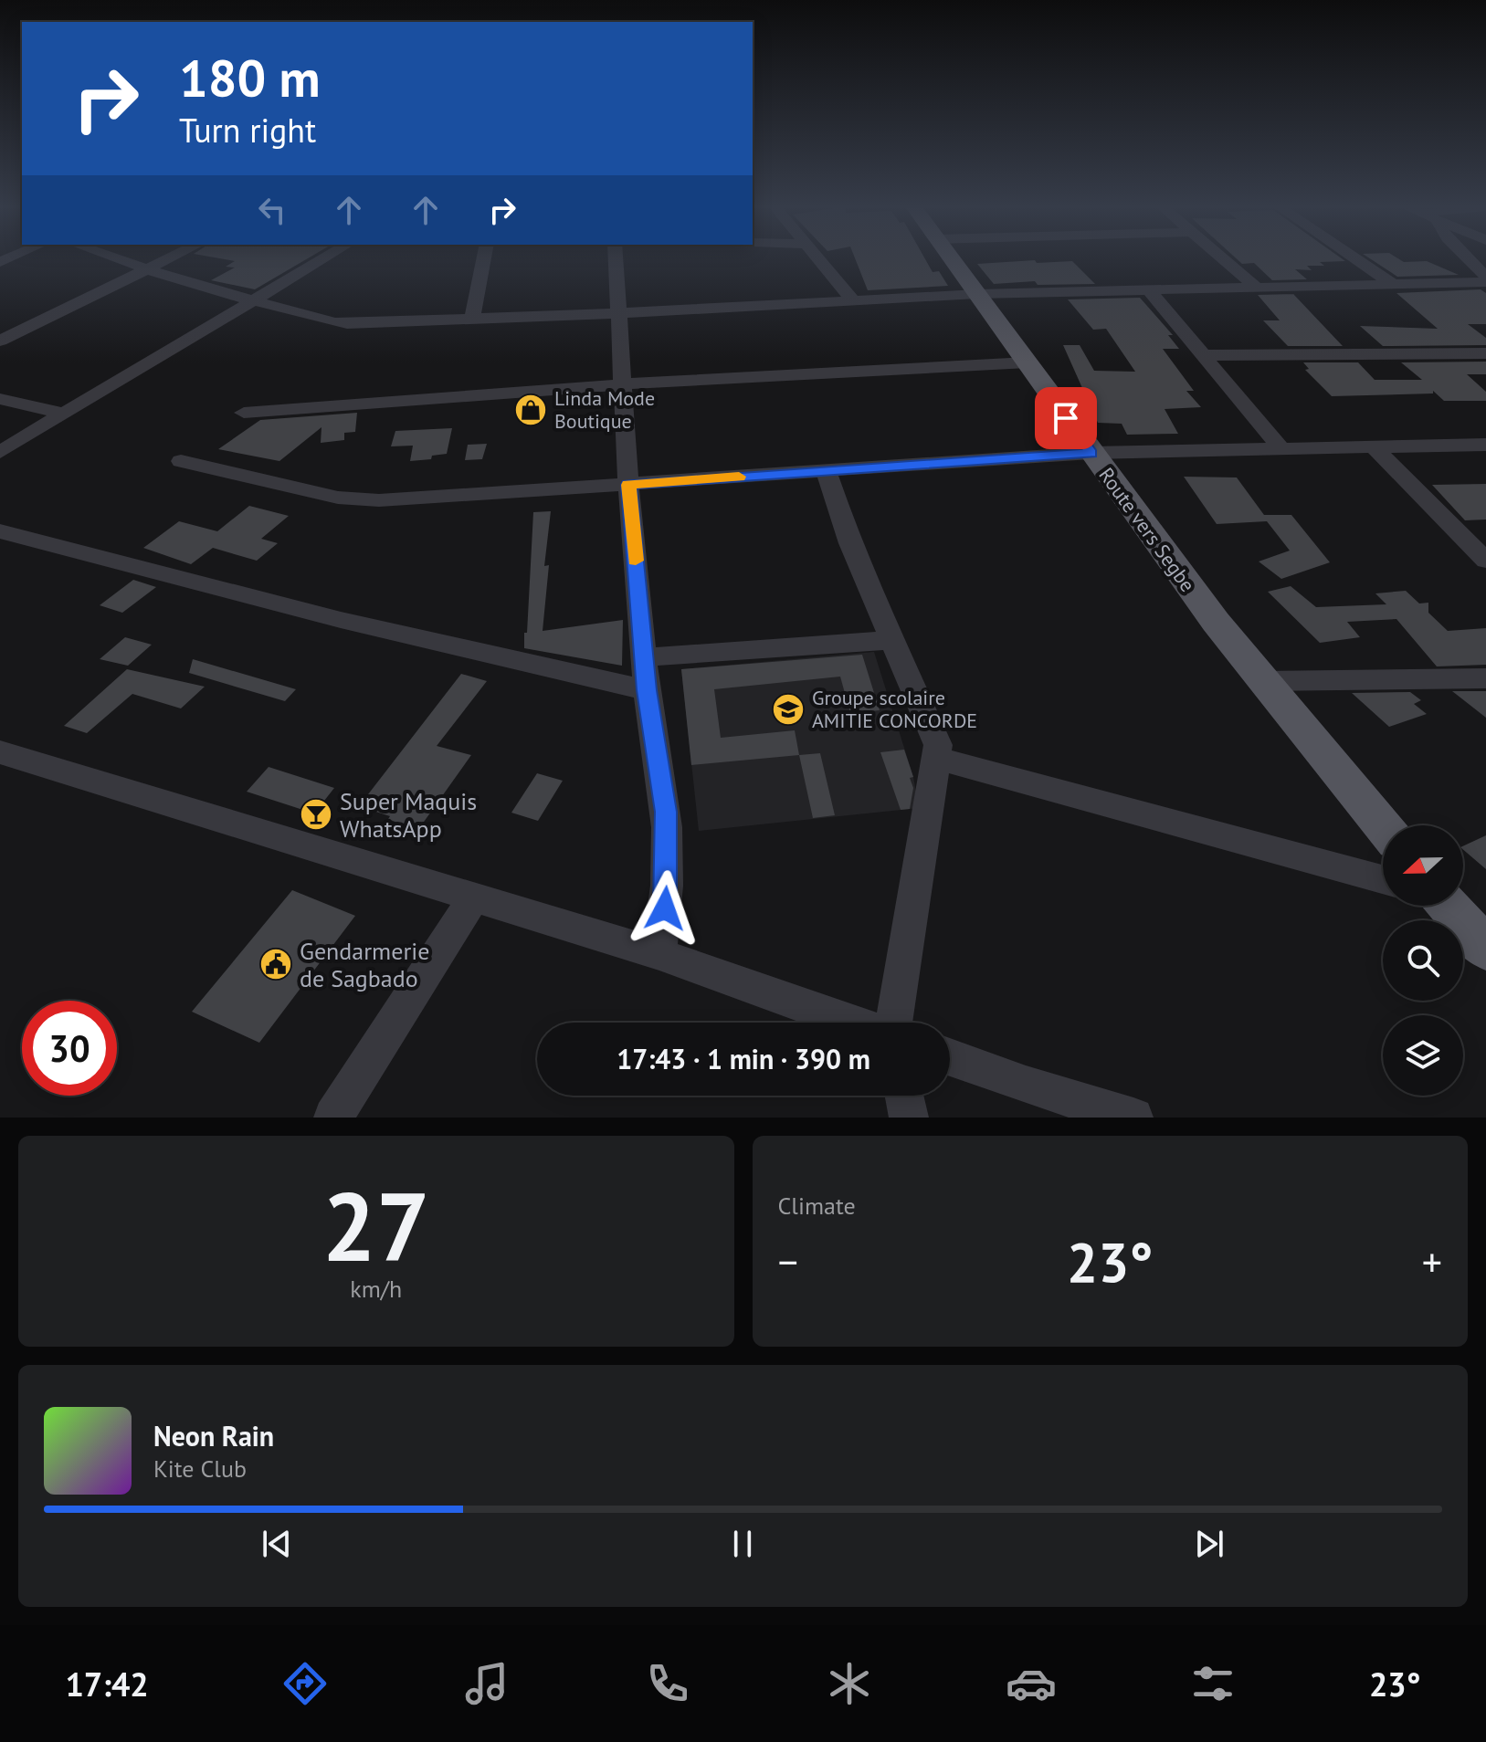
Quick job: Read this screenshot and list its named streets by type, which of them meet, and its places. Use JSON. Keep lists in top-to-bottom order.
{
  "streets": {
    "main road": ["Route vers Segbe"]
  },
  "places": {
    "shop": ["Linda Mode Boutique"],
    "school or university": ["Groupe scolaire AMITIE CONCORDE"],
    "bar": ["Super Maquis WhatsApp"],
    "public building": ["Gendarmerie de Sagbado"]
  },
  "north": "left",
  "page": {
    "turn": ["180 m", "Turn right"],
    "limit": "30",
    "trip": "17:43 · 1 min · 390 m",
    "tile": [
      ["27", "km/h"],
      "Climate"
    ],
    "heat": ["−", "23°", "+"],
    "song": ["Neon Rain", "Kite Club"],
    "tabs": ["17:42", "23°"]
  }
}
